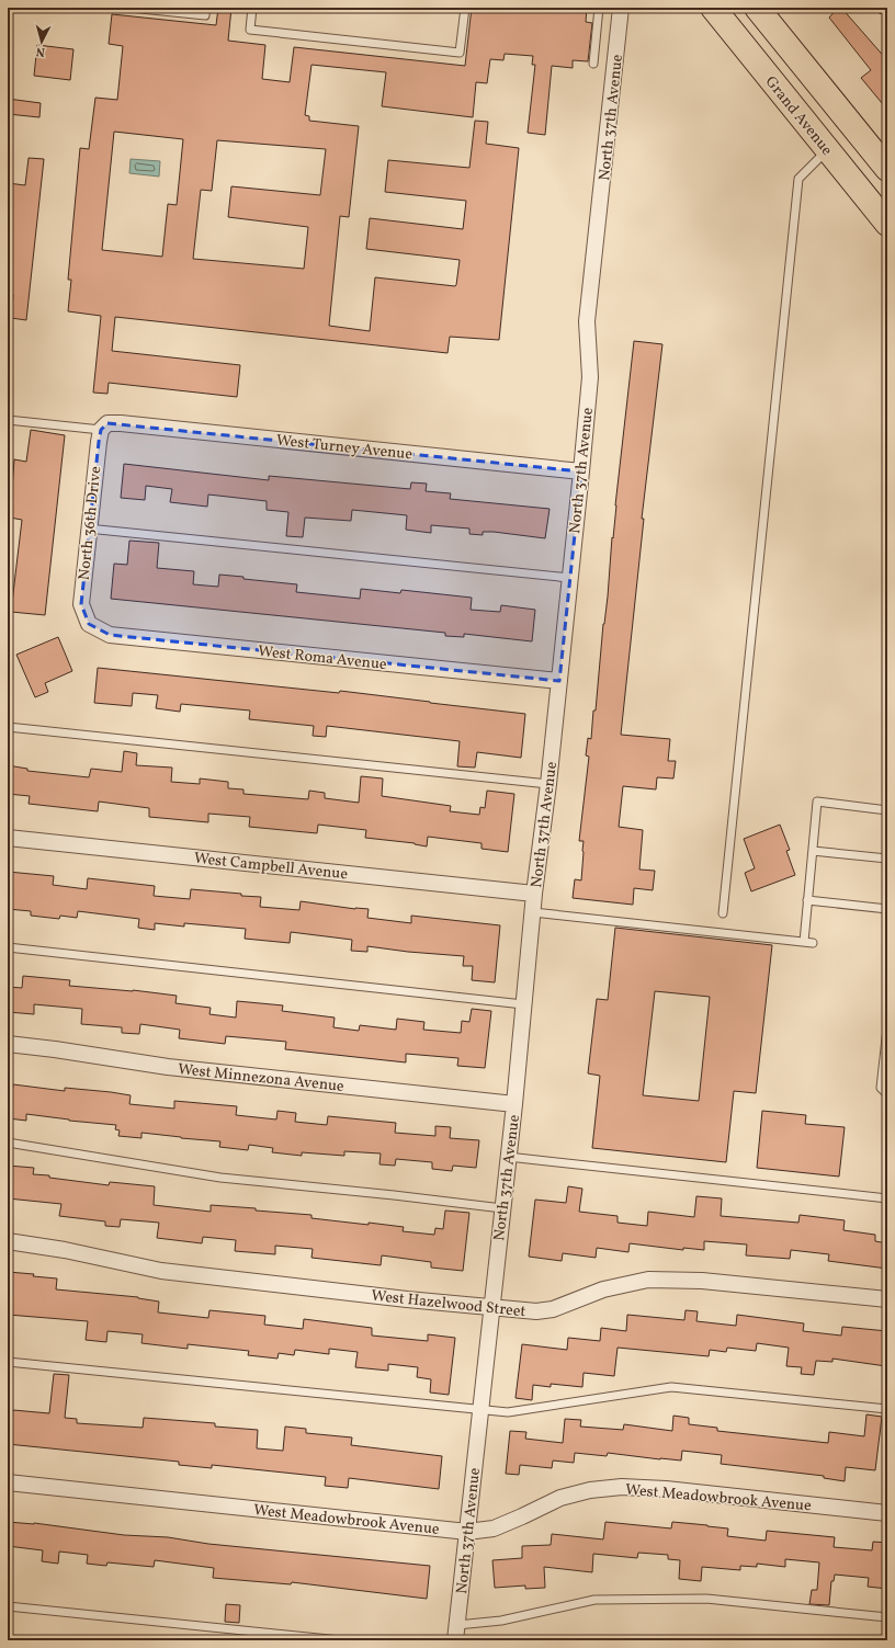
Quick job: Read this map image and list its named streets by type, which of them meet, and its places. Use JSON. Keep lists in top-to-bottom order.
{
  "streets": {
    "highway": ["Grand Avenue"],
    "street": [
      "North 37th Avenue",
      "West Turney Avenue",
      "North 36th Drive",
      "West Roma Avenue",
      "West Campbell Avenue",
      "West Minnezona Avenue",
      "West Hazelwood Street",
      "West Meadowbrook Avenue"
    ]
  },
  "crossings": [
    ["North 37th Avenue", "West Turney Avenue"],
    ["North 37th Avenue", "West Roma Avenue"],
    ["North 37th Avenue", "West Campbell Avenue"],
    ["North 37th Avenue", "West Minnezona Avenue"],
    ["North 37th Avenue", "West Hazelwood Street"],
    ["North 37th Avenue", "West Meadowbrook Avenue"],
    ["West Turney Avenue", "North 36th Drive"],
    ["North 36th Drive", "West Roma Avenue"]
  ],
  "north": "bottom"
}
